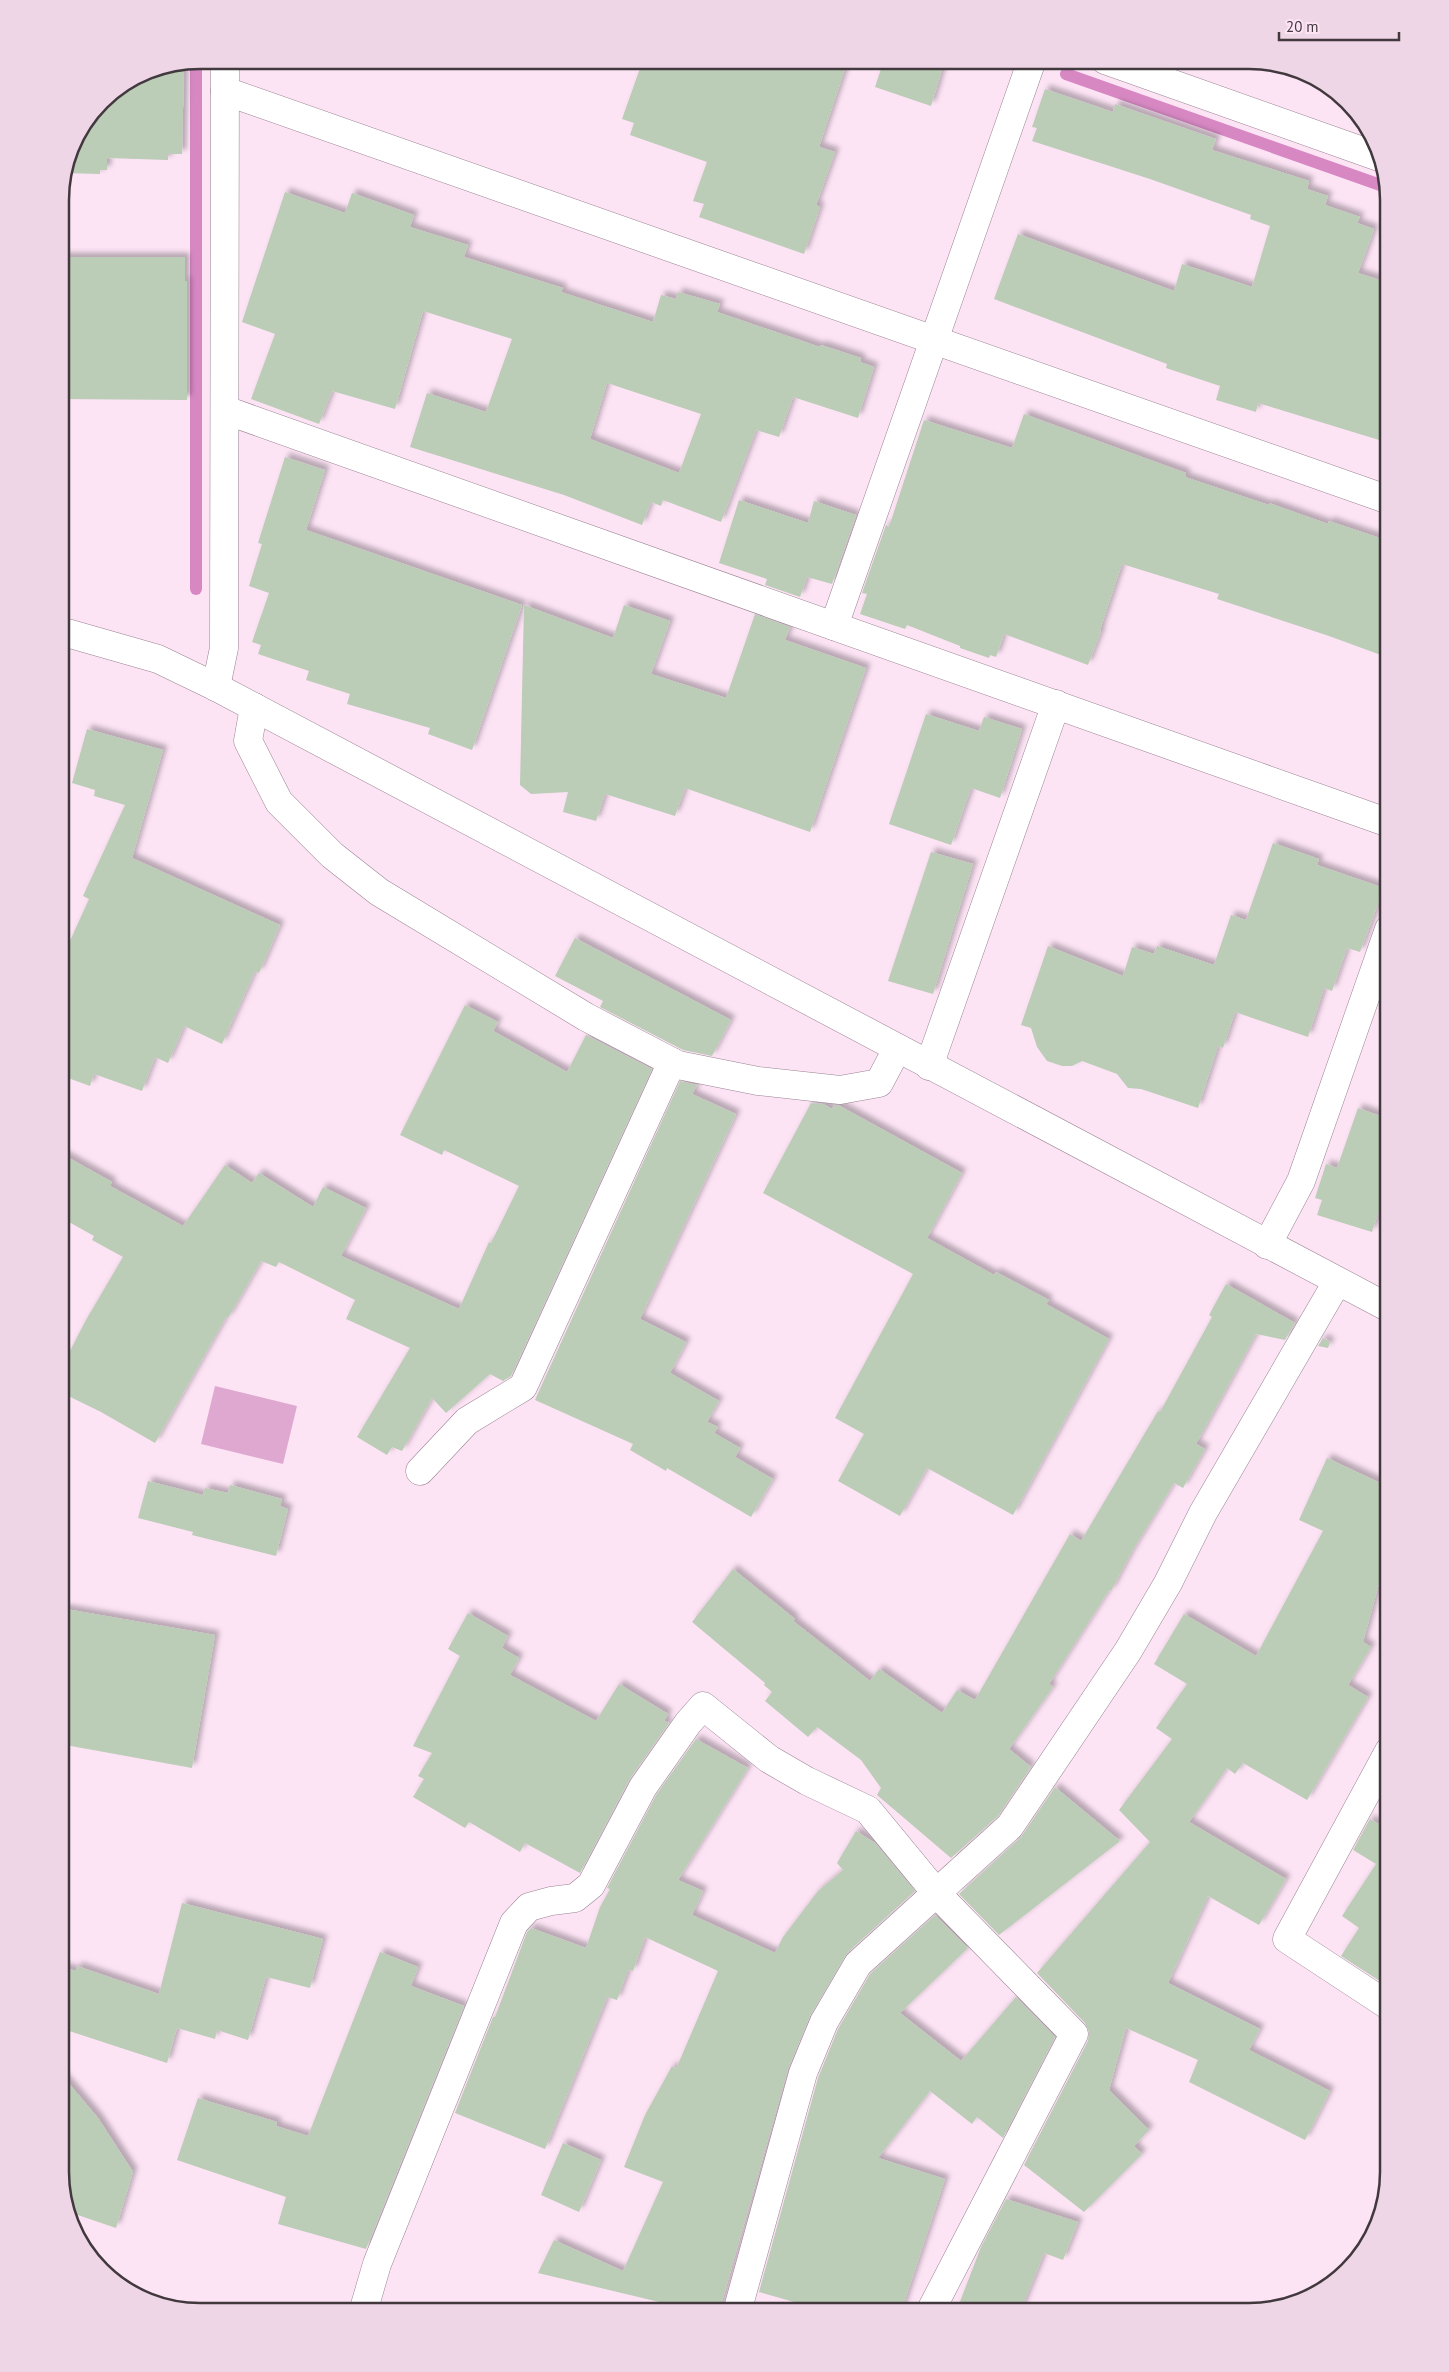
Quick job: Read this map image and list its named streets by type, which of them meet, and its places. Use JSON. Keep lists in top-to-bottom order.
{
  "scale_bar": "20 m"
}
